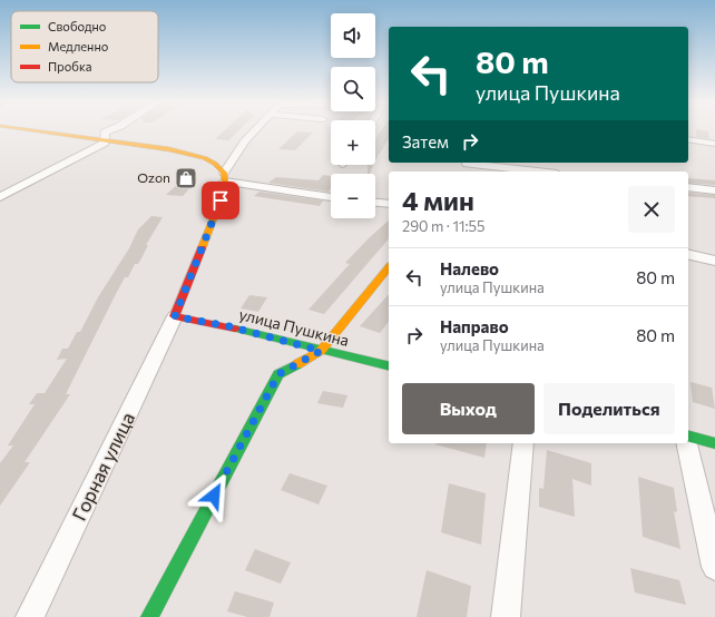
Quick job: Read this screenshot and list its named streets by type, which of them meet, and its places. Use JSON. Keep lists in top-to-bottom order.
{
  "streets": {
    "main road": ["улица Пушкина"],
    "street": ["Горная улица"]
  },
  "crossings": [
    ["улица Пушкина", "Горная улица"]
  ],
  "places": {
    "shop": ["Ozon"]
  },
  "legend": ["Свободно", "Медленно", "Пробка"],
  "page": {
    "map_buttons": ["+", "−"],
    "turn": ["80 m", "улица Пушкина"],
    "then": "Затем",
    "heading": ["4 мин", "290 m · 11:55"],
    "list": [
      {
        "name": "Налево",
        "note": "улица Пушкина",
        "value": "80 m"
      },
      {
        "name": "Направо",
        "note": "улица Пушкина",
        "value": "80 m"
      }
    ],
    "buttons": ["Выход", "Поделиться"]
  }
}
